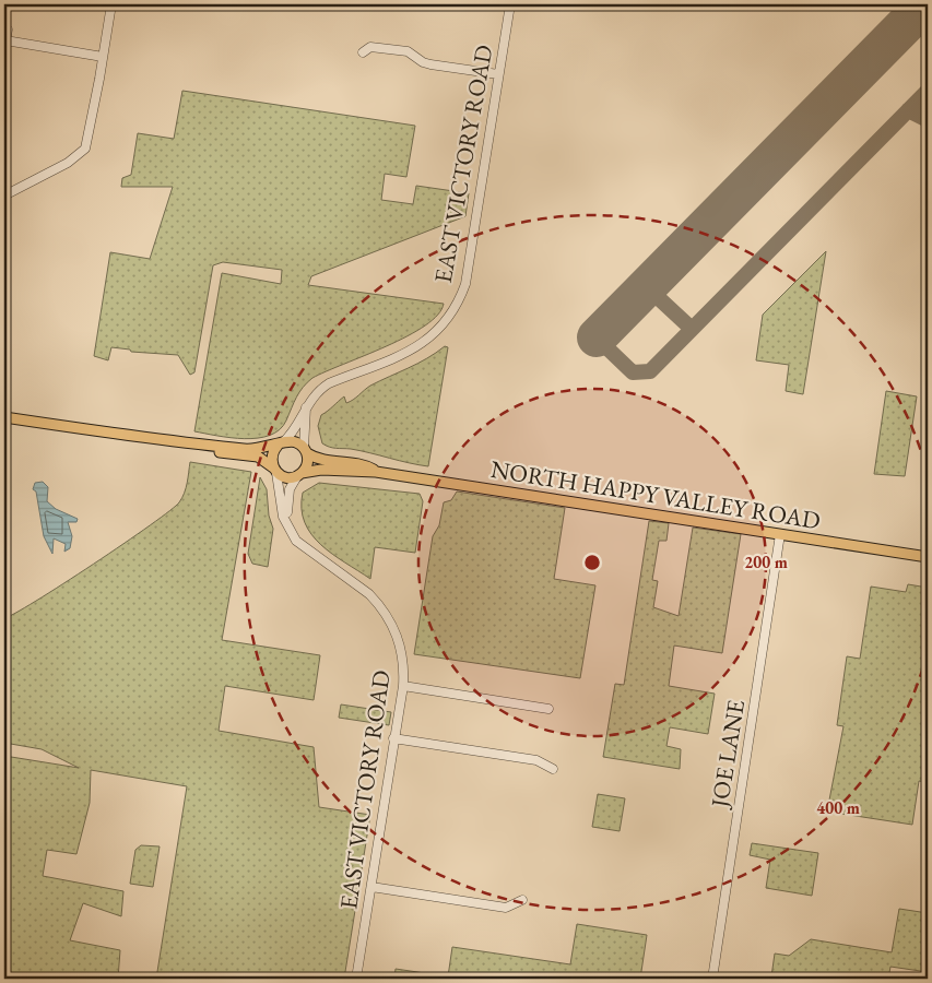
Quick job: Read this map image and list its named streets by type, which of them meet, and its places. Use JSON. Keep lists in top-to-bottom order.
{
  "streets": {
    "main road": ["NORTH HAPPY VALLEY ROAD"],
    "street": ["EAST VICTORY ROAD", "JOE LANE"]
  },
  "crossings": [
    ["EAST VICTORY ROAD", "NORTH HAPPY VALLEY ROAD"],
    ["NORTH HAPPY VALLEY ROAD", "JOE LANE"]
  ],
  "rings": ["200 m", "400 m"]
}
